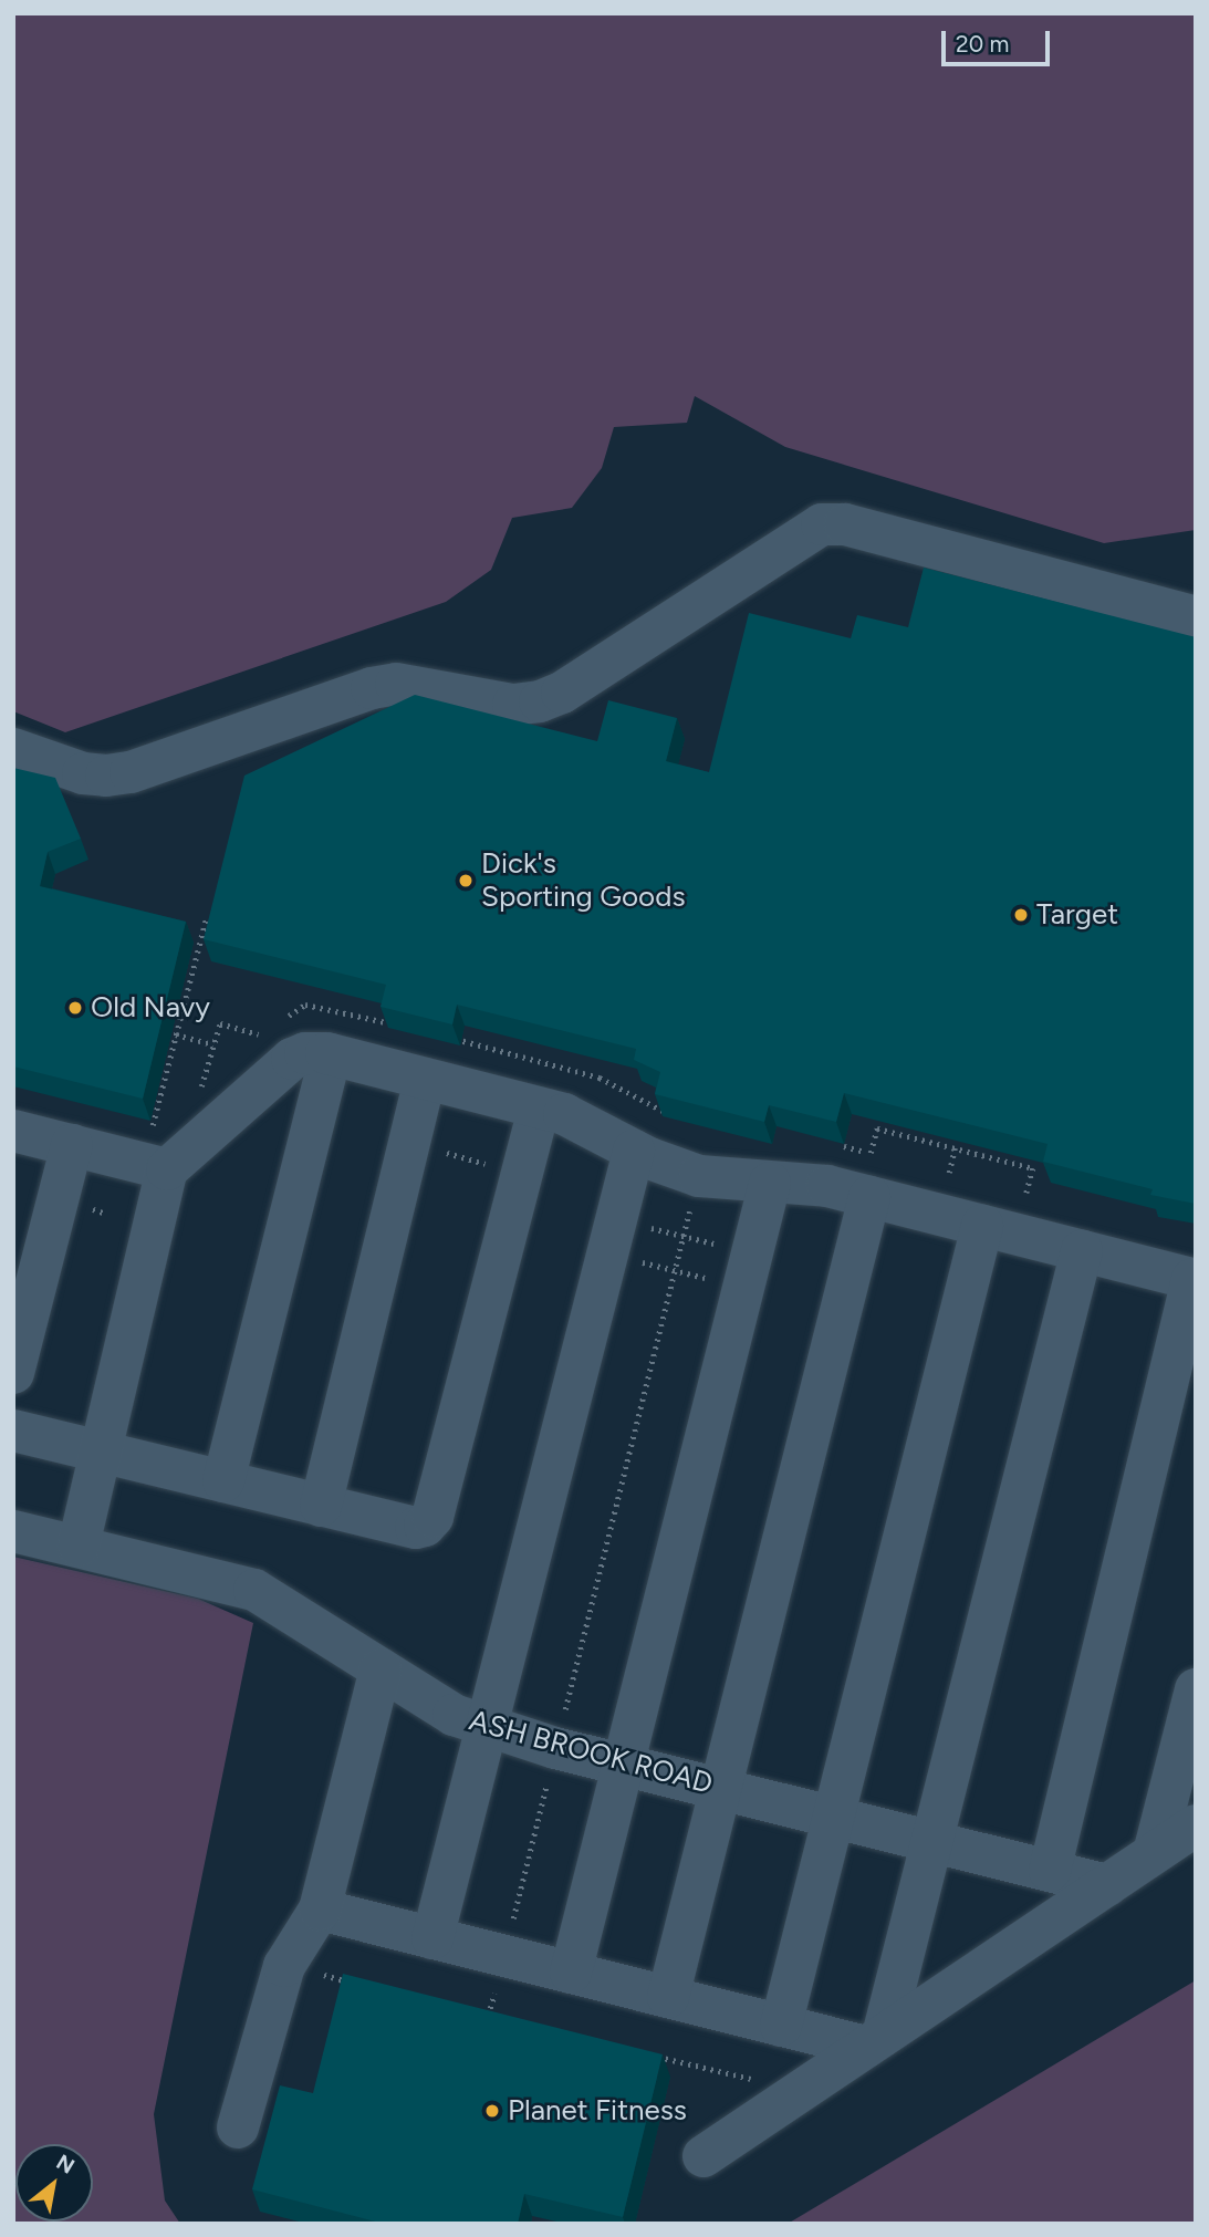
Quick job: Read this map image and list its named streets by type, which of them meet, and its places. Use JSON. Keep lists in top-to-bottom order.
{
  "streets": {
    "street": ["ASH BROOK ROAD"]
  },
  "places": [
    "Dick's Sporting Goods",
    "Target",
    "Old Navy",
    "Planet Fitness"
  ],
  "scale_bar": "20 m",
  "north": "top right"
}
